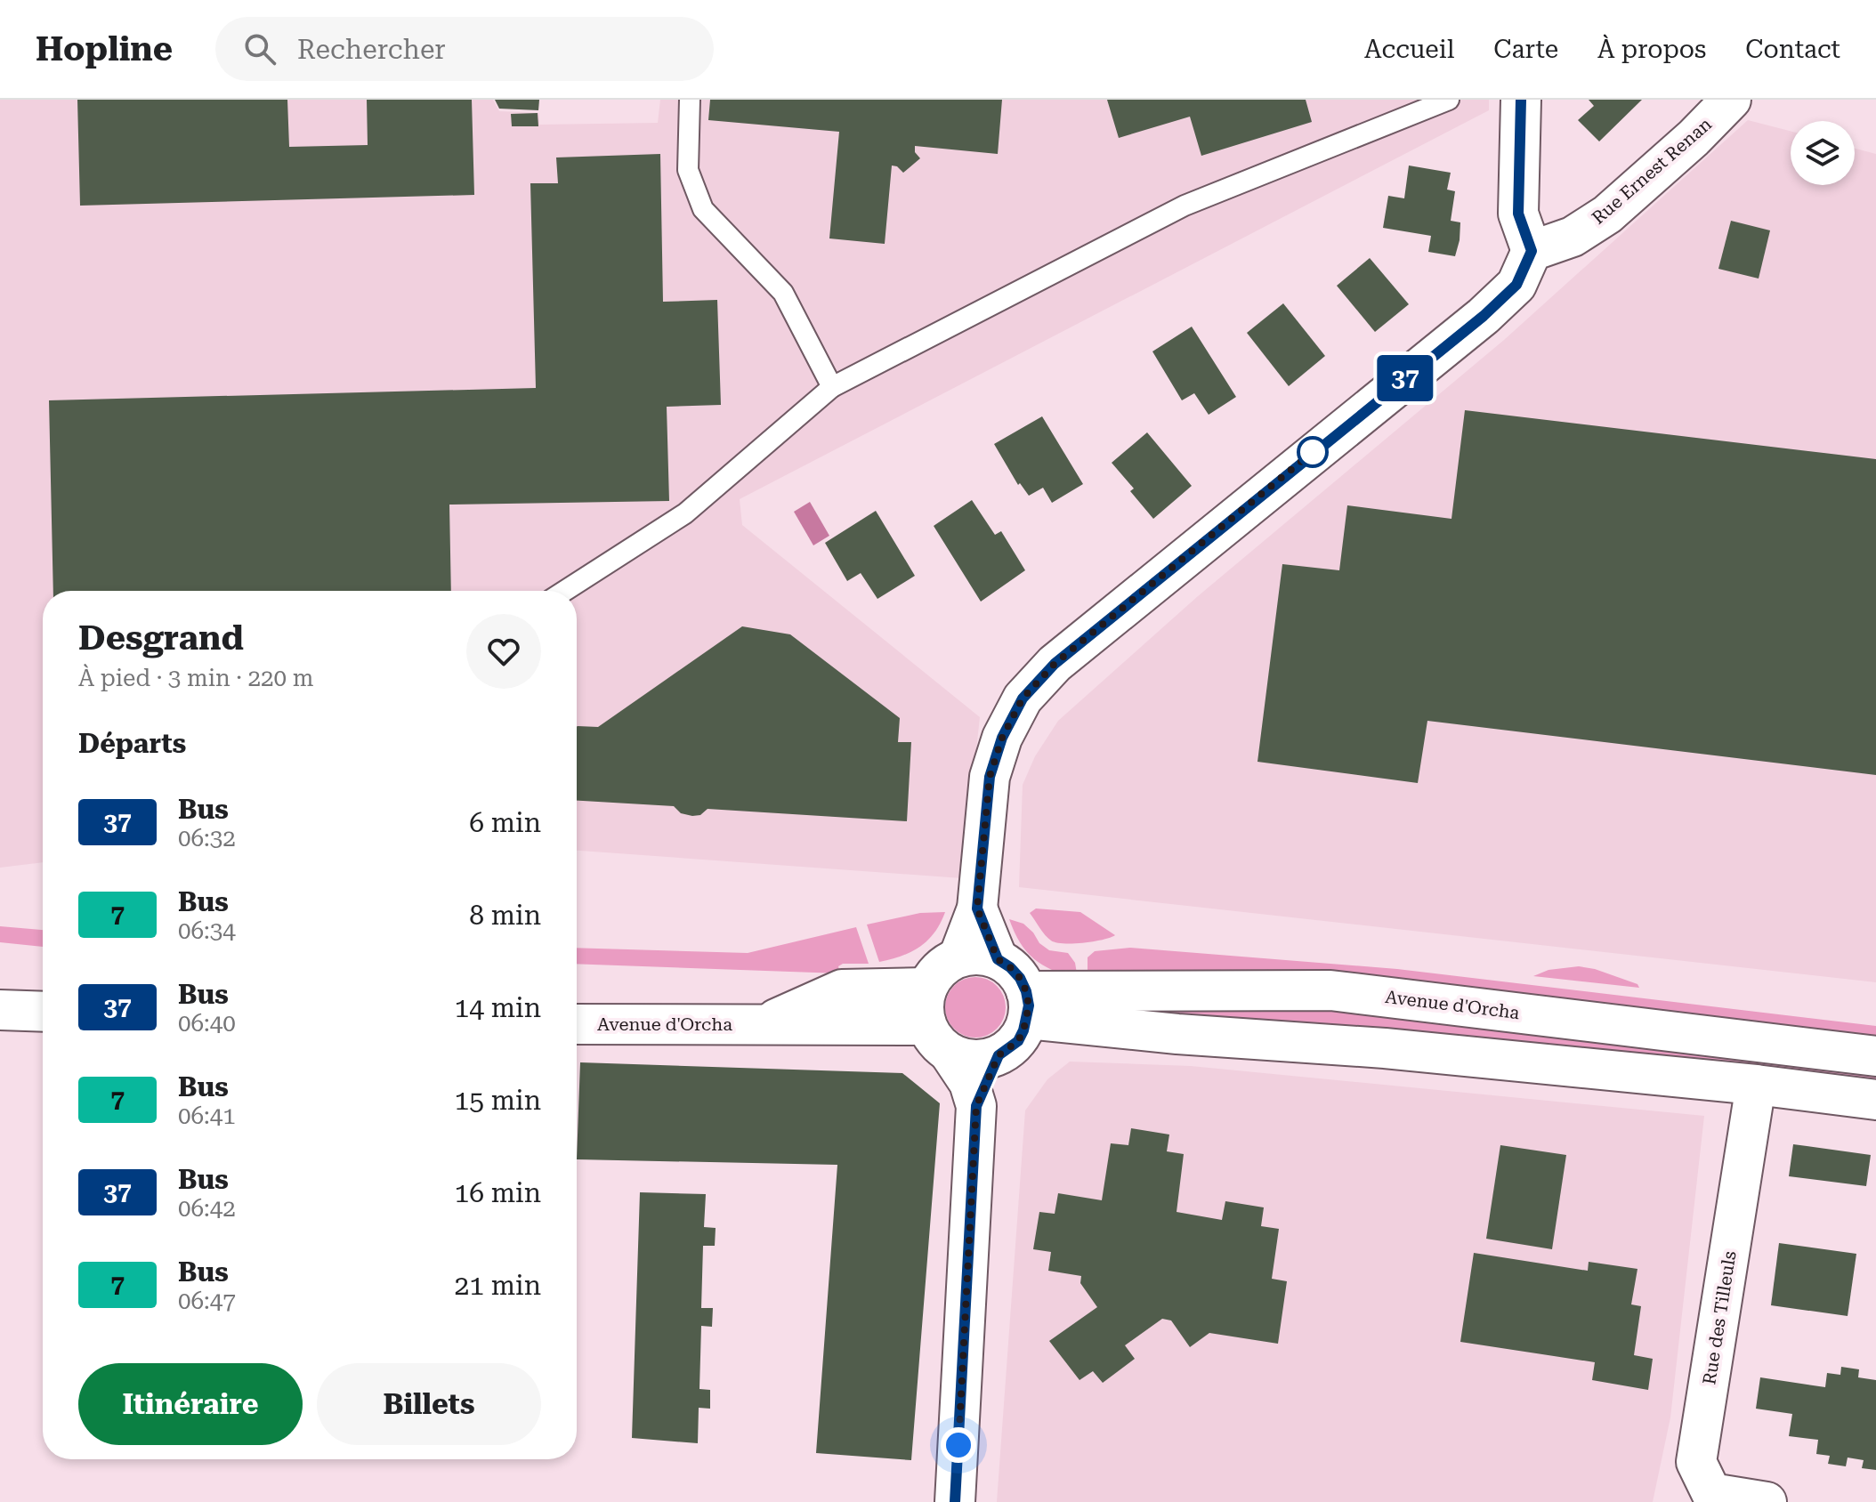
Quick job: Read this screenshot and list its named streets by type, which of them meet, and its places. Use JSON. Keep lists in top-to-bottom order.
{
  "streets": {
    "street": ["Rue Ernest Renan", "Avenue d'Orcha", "Rue des Tilleuls"]
  },
  "lines": ["bus line 37"],
  "page": {
    "header": "Hopline",
    "search": "Rechercher",
    "nav": [
      "Accueil",
      "Carte",
      "À propos",
      "Contact"
    ],
    "on_map": "37",
    "heading": [
      ["Desgrand", "À pied · 3 min · 220 m"],
      "Départs"
    ],
    "list": [
      {
        "mark": "37",
        "name": "Bus",
        "note": "06:32",
        "value": "6 min"
      },
      {
        "mark": "7",
        "name": "Bus",
        "note": "06:34",
        "value": "8 min"
      },
      {
        "mark": "37",
        "name": "Bus",
        "note": "06:40",
        "value": "14 min"
      },
      {
        "mark": "7",
        "name": "Bus",
        "note": "06:41",
        "value": "15 min"
      },
      {
        "mark": "37",
        "name": "Bus",
        "note": "06:42",
        "value": "16 min"
      },
      {
        "mark": "7",
        "name": "Bus",
        "note": "06:47",
        "value": "21 min"
      }
    ],
    "buttons": ["Itinéraire", "Billets"]
  }
}
